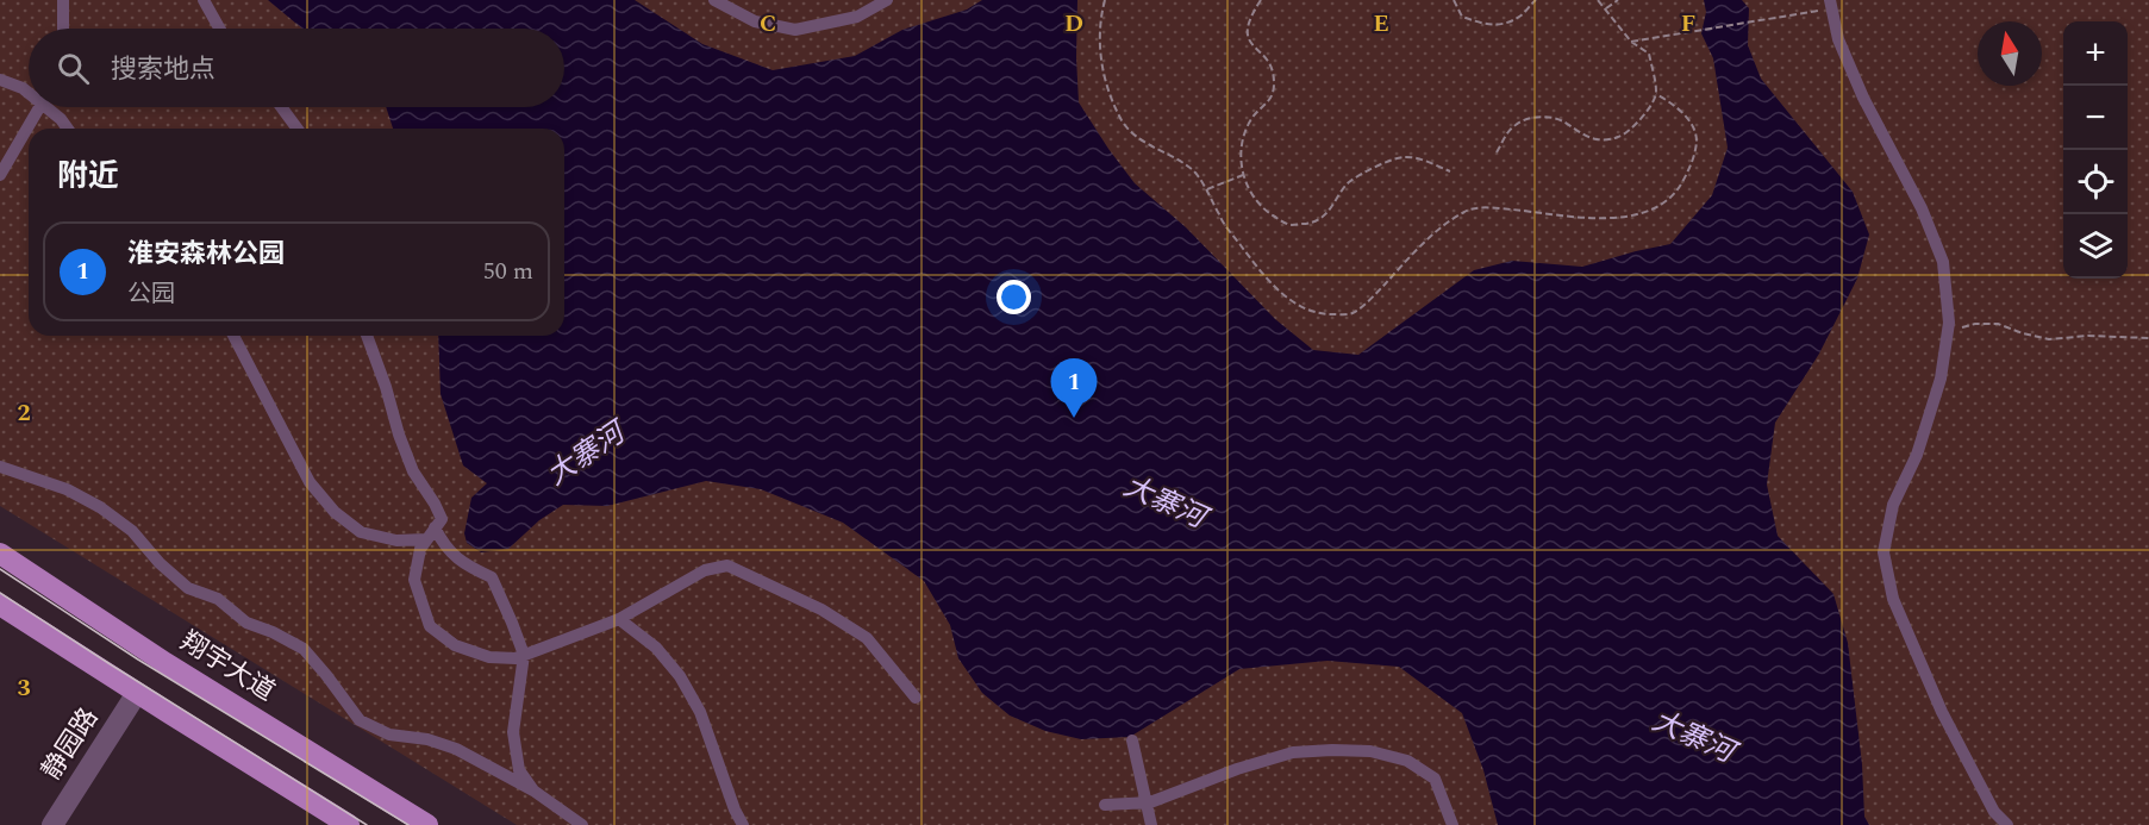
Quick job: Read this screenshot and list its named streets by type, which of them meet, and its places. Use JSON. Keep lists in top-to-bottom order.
{
  "streets": {
    "main road": ["翔宇大道"],
    "street": ["静园路"]
  },
  "water": ["大寨河"],
  "north": "top",
  "page": {
    "map_buttons": ["+", "−"],
    "search": "搜索地点",
    "heading": "附近",
    "list": [
      {
        "mark": "1",
        "name": "淮安森林公园",
        "note": "公园",
        "value": "50 m"
      }
    ],
    "pins": "1"
  },
  "grid": {
    "columns": [
      "C",
      "D",
      "E",
      "F"
    ],
    "rows": ["2", "3"]
  }
}
